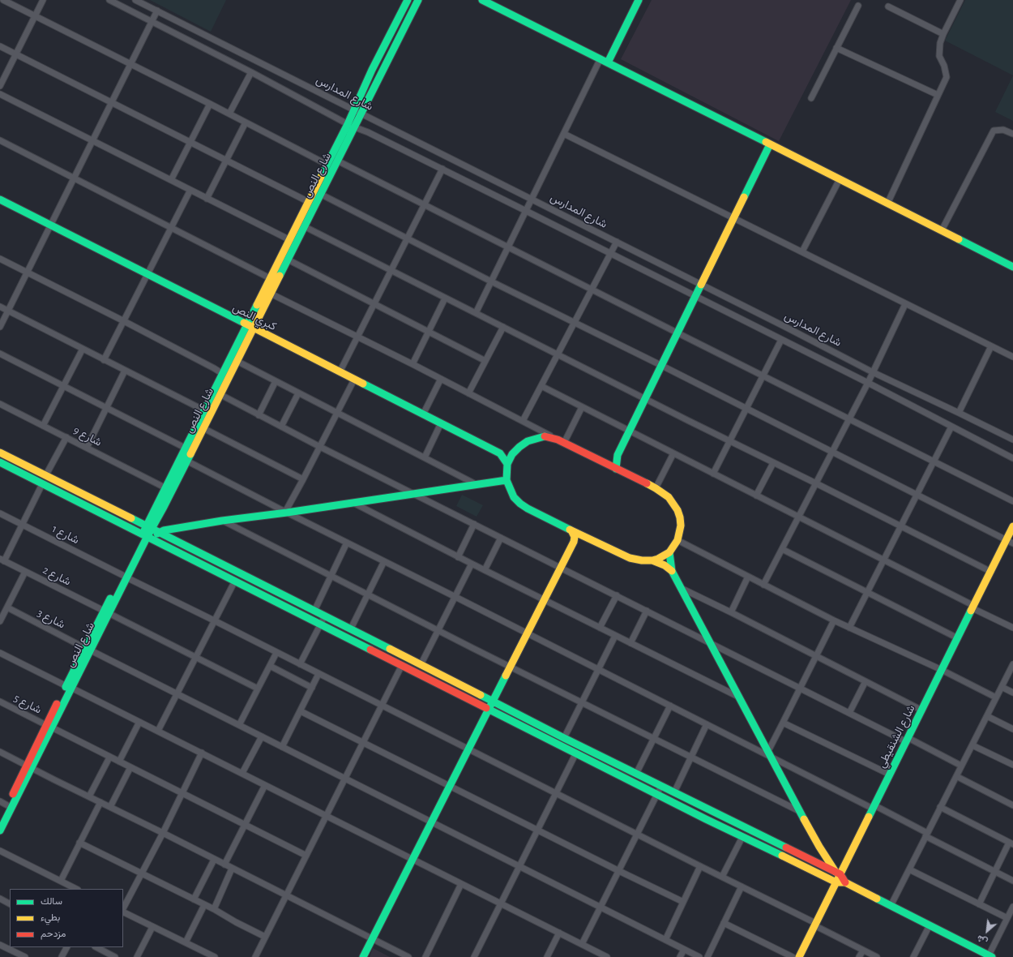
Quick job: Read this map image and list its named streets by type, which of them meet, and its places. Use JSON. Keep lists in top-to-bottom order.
{
  "streets": {
    "street": [
      "شارع المدارس",
      "شارع النص",
      "كبري النص",
      "شارع 9",
      "شارع 1",
      "شارع 2",
      "شارع 3",
      "شارع 5",
      "شارع الشنقيطي"
    ]
  },
  "crossings": [
    ["شارع المدارس", "شارع النص"],
    ["شارع النص", "كبري النص"],
    ["شارع النص", "شارع 9"],
    ["شارع النص", "شارع 1"],
    ["شارع النص", "شارع 2"],
    ["شارع النص", "شارع 3"],
    ["شارع النص", "شارع 5"],
    ["شارع 1", "شارع الشنقيطي"]
  ],
  "legend": ["سالك", "بطيء", "مزدحم"],
  "north": "bottom left"
}
